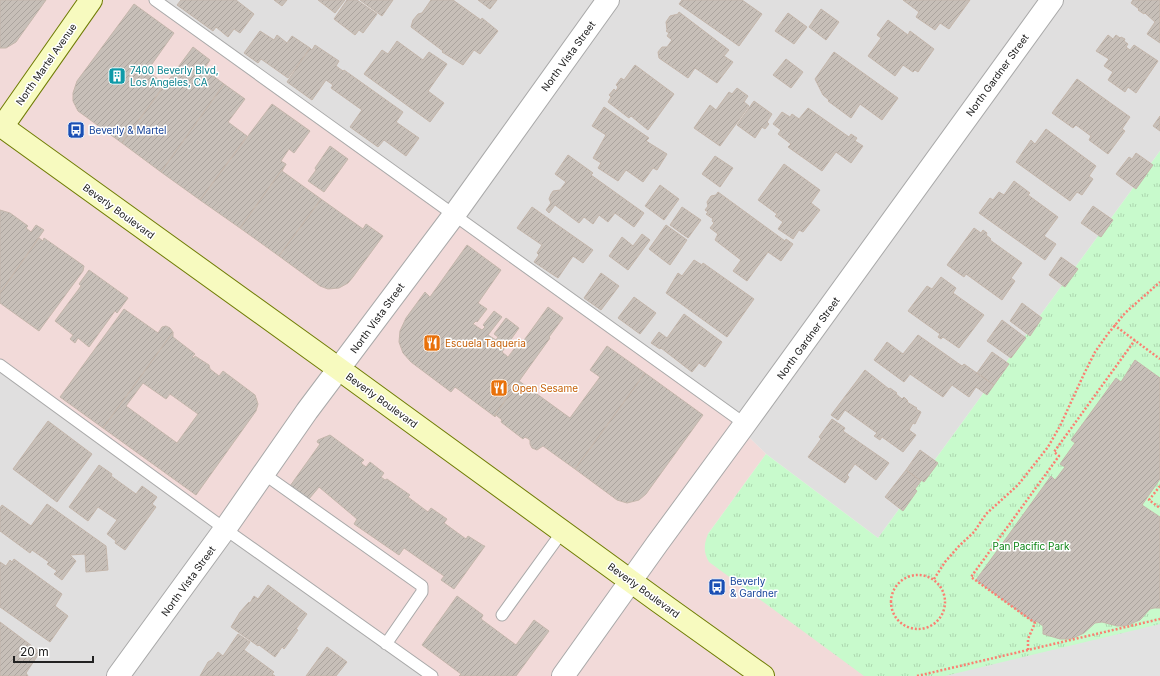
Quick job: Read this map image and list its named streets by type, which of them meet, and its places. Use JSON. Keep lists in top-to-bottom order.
{
  "streets": {
    "main road": ["North Martel Avenue", "Beverly Boulevard"],
    "street": ["North Vista Street", "North Gardner Street"]
  },
  "crossings": [
    ["North Vista Street", "Beverly Boulevard"],
    ["North Martel Avenue", "Beverly Boulevard"],
    ["North Gardner Street", "Beverly Boulevard"]
  ],
  "parks": ["Pan Pacific Park"],
  "places": {
    "building": ["7400 Beverly Blvd, Los Angeles, CA"],
    "bus stop": ["Beverly & Martel", "Beverly & Gardner"],
    "restaurant": ["Escuela Taqueria", "Open Sesame"]
  },
  "scale_bar": "20 m"
}
